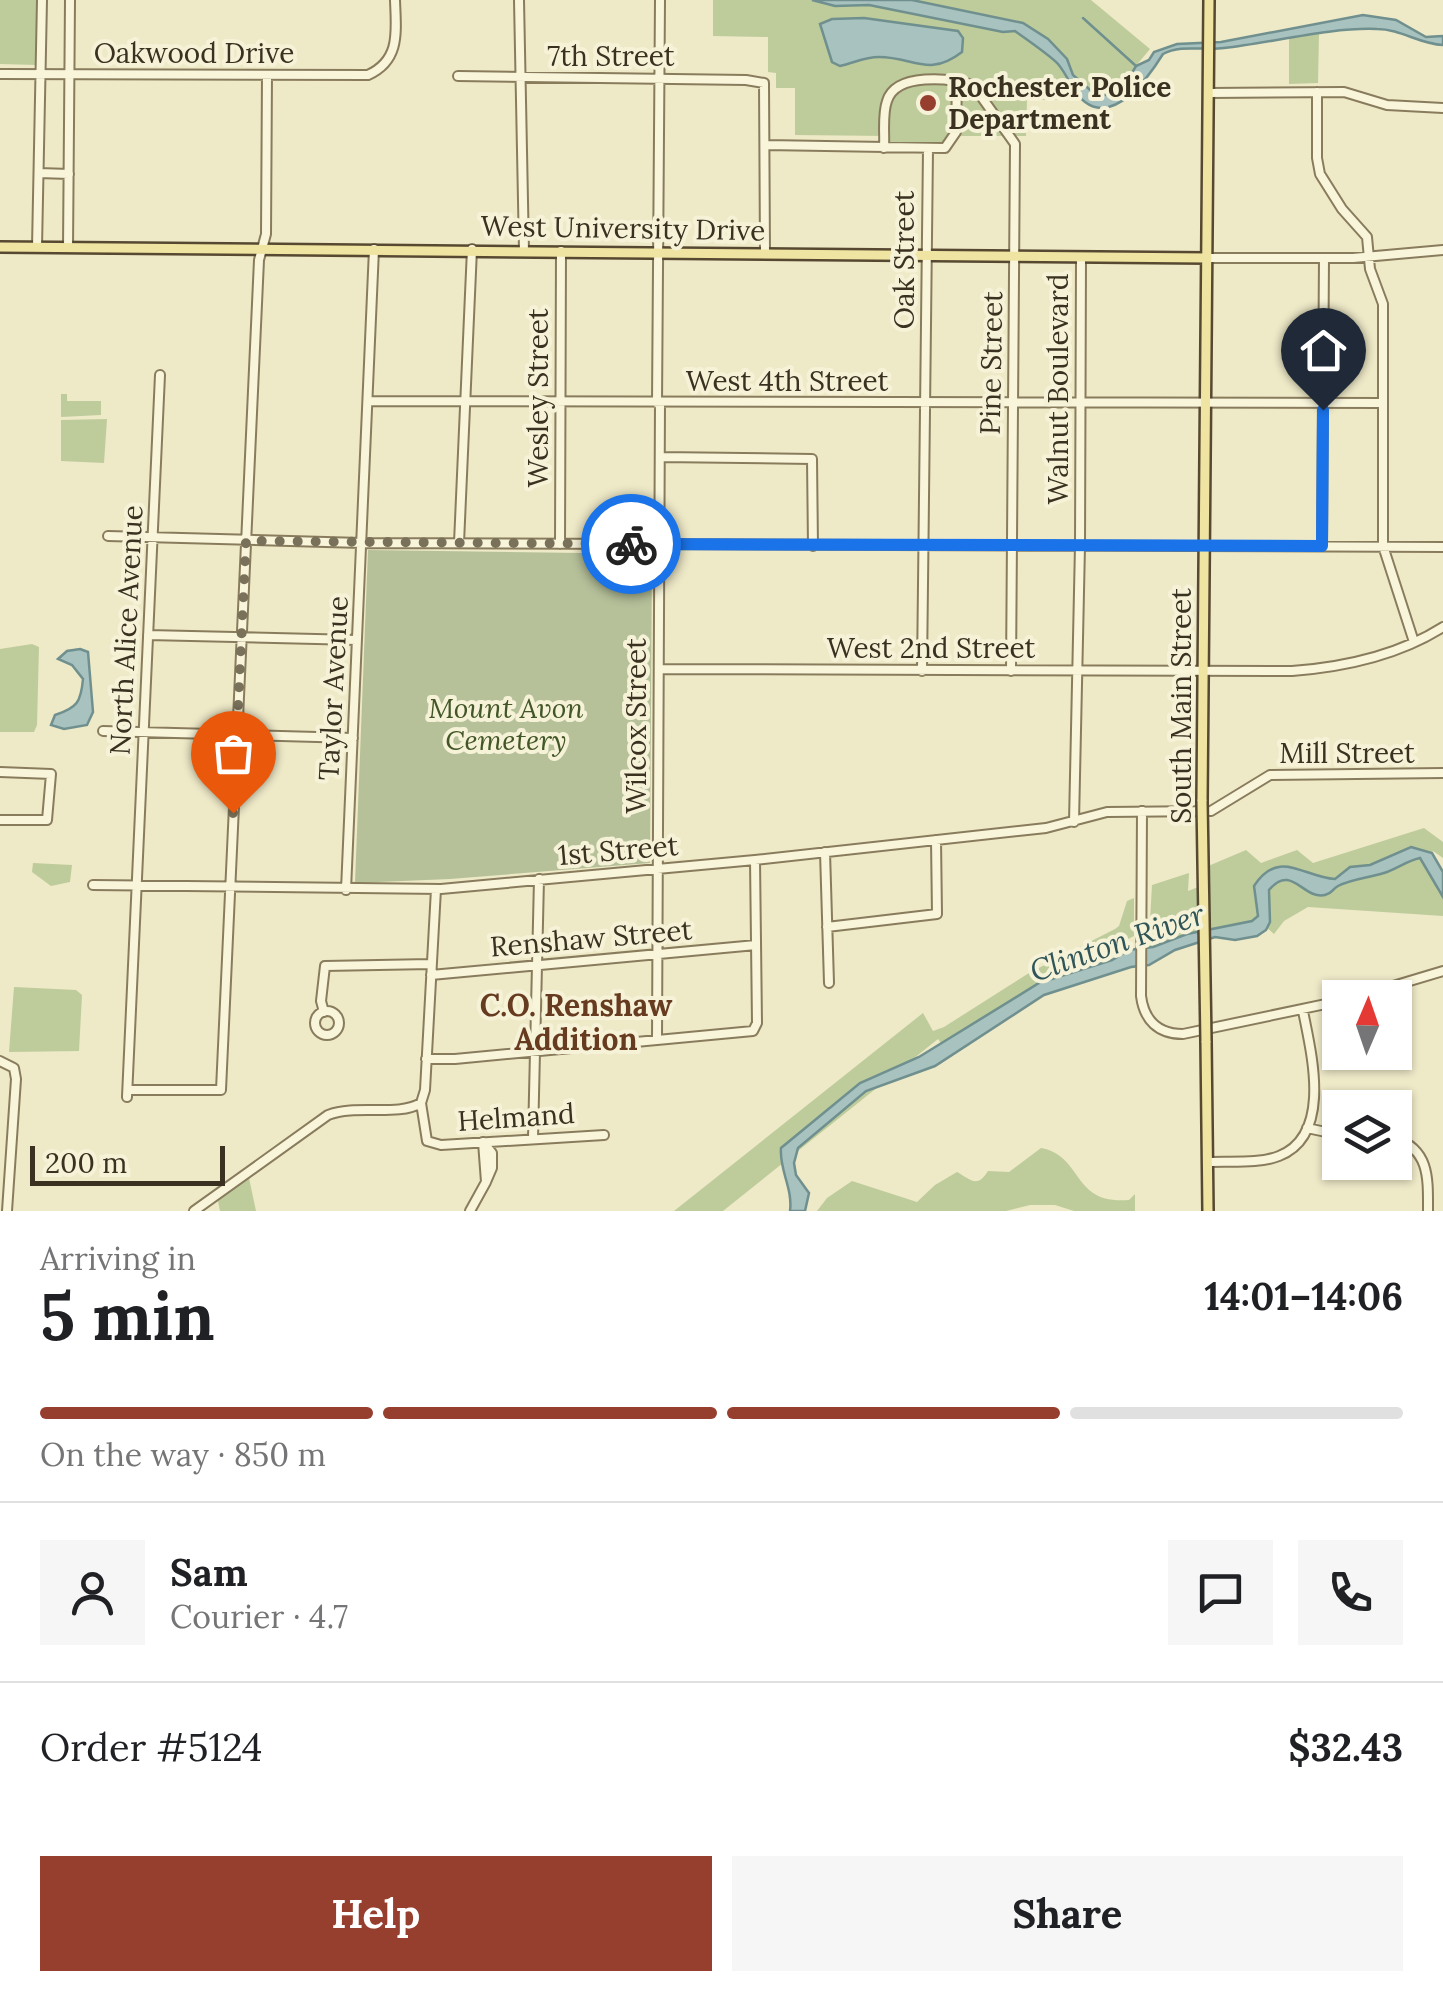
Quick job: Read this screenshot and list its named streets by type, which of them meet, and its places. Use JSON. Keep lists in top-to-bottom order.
{
  "streets": {
    "main road": ["West University Drive", "South Main Street"],
    "street": [
      "Oakwood Drive",
      "7th Street",
      "Oak Street",
      "Pine Street",
      "West 4th Street",
      "Walnut Boulevard",
      "Wesley Street",
      "North Alice Avenue",
      "West 2nd Street",
      "Taylor Avenue",
      "Wilcox Street",
      "Mill Street",
      "1st Street",
      "Renshaw Street",
      "Helmand"
    ]
  },
  "crossings": [
    ["7th Street", "Wilcox Street"],
    ["West University Drive", "Oak Street"],
    ["West University Drive", "Pine Street"],
    ["West University Drive", "Walnut Boulevard"],
    ["West University Drive", "Wesley Street"],
    ["West University Drive", "Taylor Avenue"],
    ["West University Drive", "South Main Street"],
    ["West University Drive", "Wilcox Street"],
    ["Oak Street", "West 4th Street"],
    ["Oak Street", "West 2nd Street"],
    ["Pine Street", "West 4th Street"],
    ["Pine Street", "West 2nd Street"],
    ["West 4th Street", "Walnut Boulevard"],
    ["West 4th Street", "Wesley Street"],
    ["West 4th Street", "Taylor Avenue"],
    ["West 4th Street", "South Main Street"],
    ["West 4th Street", "Wilcox Street"],
    ["Walnut Boulevard", "West 2nd Street"],
    ["Walnut Boulevard", "1st Street"],
    ["North Alice Avenue", "1st Street"],
    ["West 2nd Street", "South Main Street"],
    ["West 2nd Street", "Wilcox Street"],
    ["Taylor Avenue", "1st Street"],
    ["Wilcox Street", "1st Street"],
    ["Wilcox Street", "Renshaw Street"],
    ["Mill Street", "1st Street"]
  ],
  "districts": ["C.O. Renshaw Addition"],
  "water": ["Clinton River"],
  "parks": ["Mount Avon Cemetery"],
  "places": ["Rochester Police Department"],
  "scale_bar": "200 m",
  "north": "top",
  "page": {
    "scale": "200 m",
    "heading": ["5 min", "Arriving in", "14:01–14:06"],
    "panel": [
      "Sam",
      "Courier · 4.7",
      "Order #5124",
      "$32.43"
    ],
    "bar": "On the way · 850 m",
    "buttons": ["Help", "Share"]
  }
}
